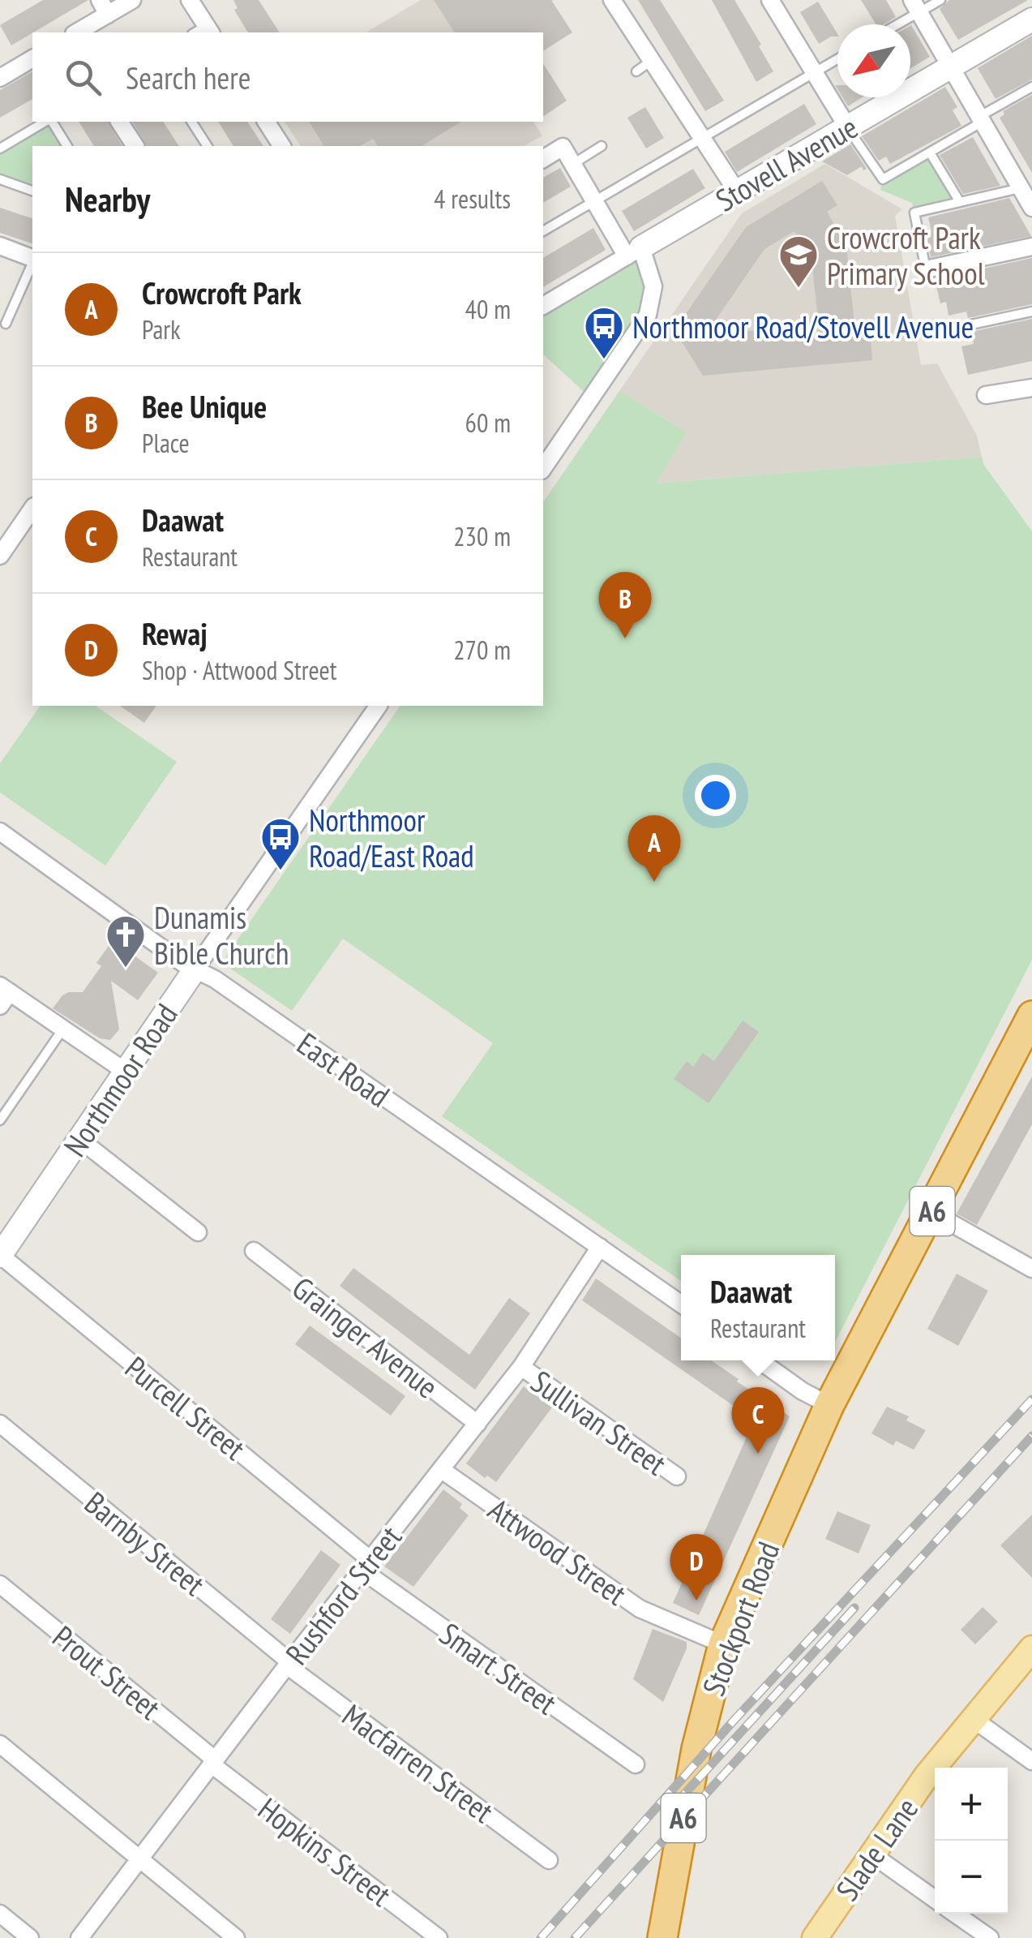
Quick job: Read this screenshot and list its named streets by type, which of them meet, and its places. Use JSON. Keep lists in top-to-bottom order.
{
  "streets": {
    "highway": ["A6", "Stockport Road"],
    "main road": ["Slade Lane"],
    "street": [
      "Stovell Avenue",
      "East Road",
      "Northmoor Road",
      "Grainger Avenue",
      "Purcell Street",
      "Sullivan Street",
      "Barnby Street",
      "Attwood Street",
      "Rushford Street",
      "Smart Street",
      "Prout Street",
      "Macfarren Street",
      "Hopkins Street"
    ]
  },
  "crossings": [
    ["East Road", "Northmoor Road"],
    ["East Road", "Rushford Street"],
    ["Northmoor Road", "Purcell Street"],
    ["Grainger Avenue", "Rushford Street"],
    ["Purcell Street", "Rushford Street"],
    ["Purcell Street", "Smart Street"],
    ["Sullivan Street", "Rushford Street"],
    ["Barnby Street", "Rushford Street"],
    ["Barnby Street", "Macfarren Street"],
    ["Attwood Street", "Rushford Street"],
    ["Attwood Street", "Stockport Road"],
    ["Rushford Street", "Smart Street"],
    ["Rushford Street", "Prout Street"],
    ["Rushford Street", "Macfarren Street"],
    ["Rushford Street", "Hopkins Street"],
    ["Prout Street", "Hopkins Street"]
  ],
  "places": {
    "school or university": ["Crowcroft Park Primary School"],
    "bus stop": ["Northmoor Road/Stovell Avenue", "Northmoor Road/East Road"],
    "church": ["Dunamis Bible Church"]
  },
  "north": "bottom left",
  "page": {
    "search": "Search here",
    "heading": ["Nearby", "4 results"],
    "list": [
      {
        "mark": "A",
        "name": "Crowcroft Park",
        "note": "Park",
        "value": "40 m"
      },
      {
        "mark": "B",
        "name": "Bee Unique",
        "note": "Place",
        "value": "60 m"
      },
      {
        "mark": "C",
        "name": "Daawat",
        "note": "Restaurant",
        "value": "230 m"
      },
      {
        "mark": "D",
        "name": "Rewaj",
        "note": "Shop · Attwood Street",
        "value": "270 m"
      }
    ],
    "pins": [
      "B",
      "A",
      "C",
      "D"
    ],
    "popup": ["Daawat", "Restaurant"],
    "map_buttons": ["+", "−"]
  }
}
